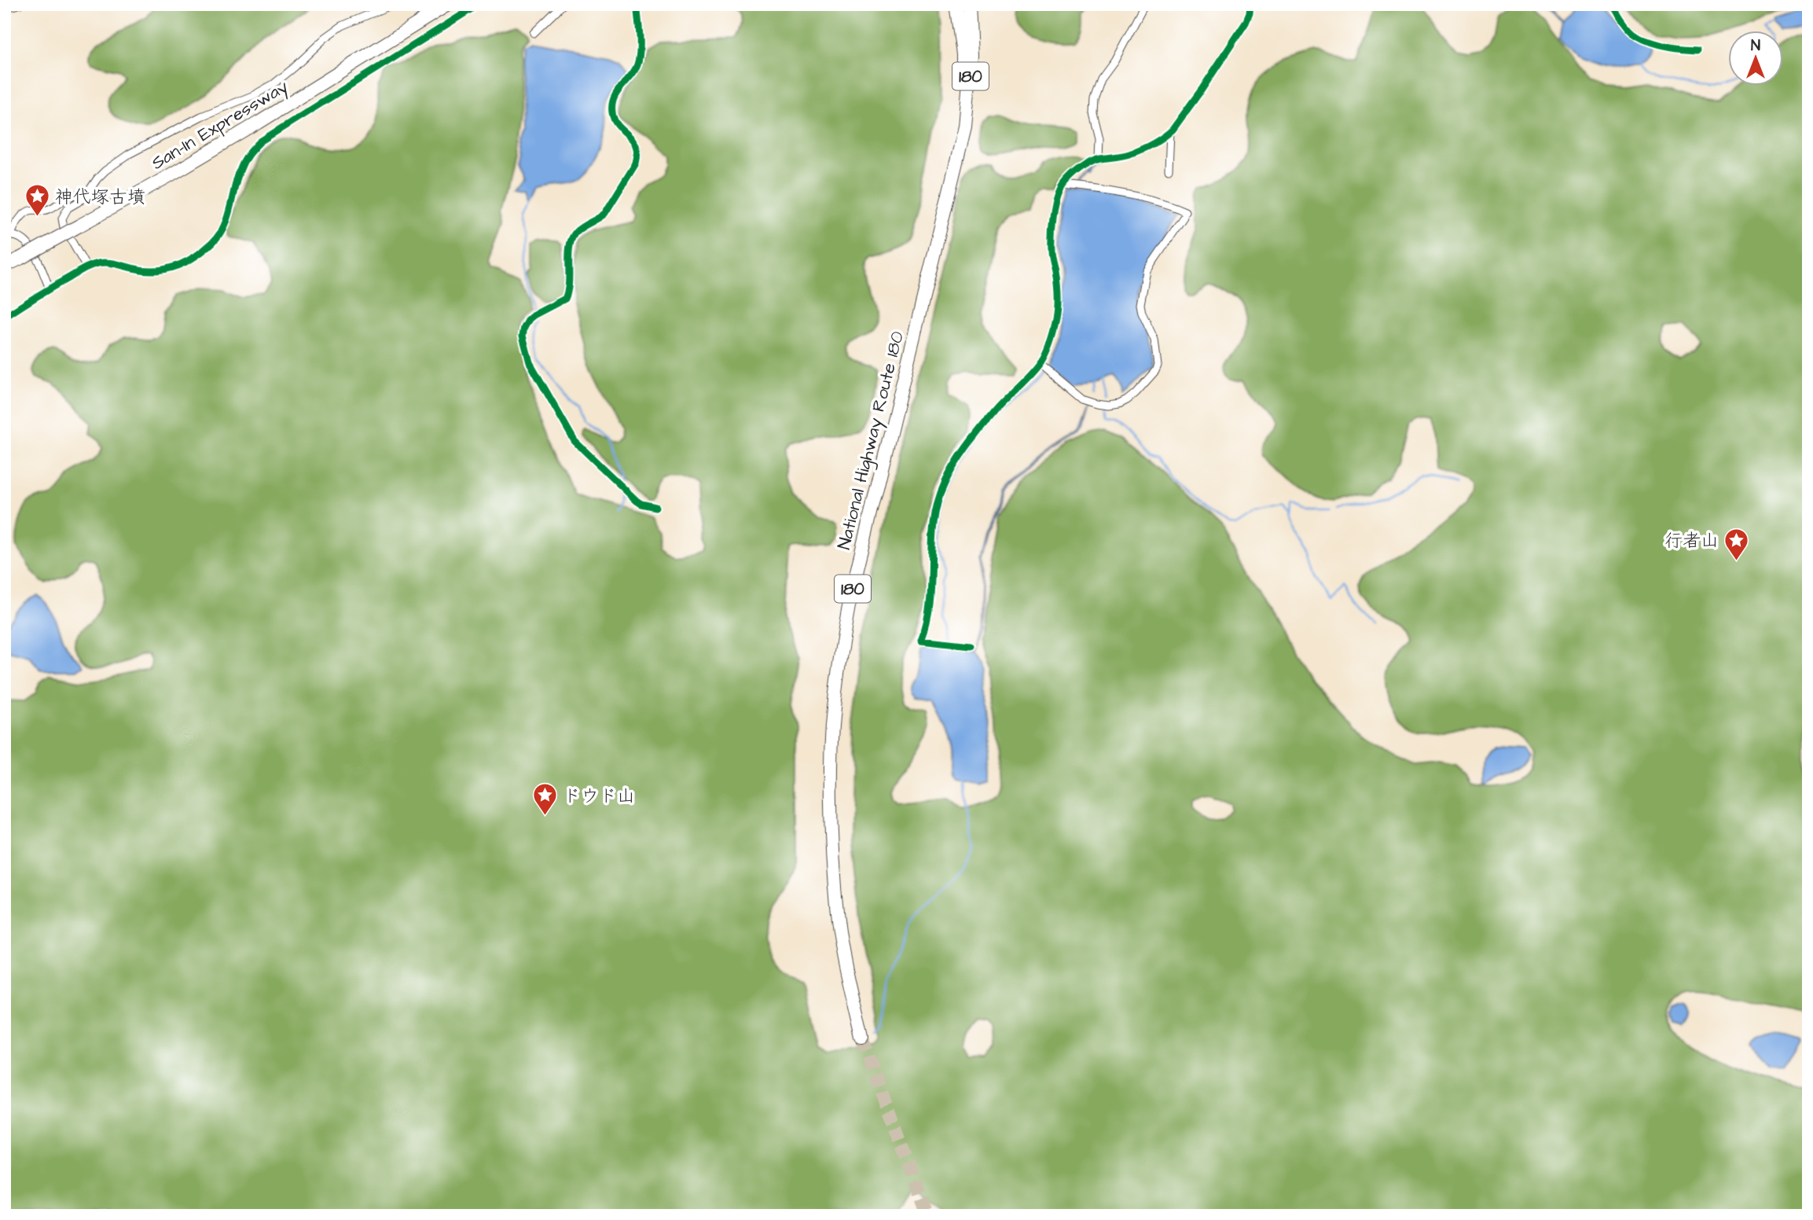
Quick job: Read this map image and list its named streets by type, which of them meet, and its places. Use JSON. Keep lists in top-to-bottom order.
{
  "streets": {
    "highway": ["180", "San-In Expressway", "National Highway Route 180"]
  },
  "places": {
    "place": ["神代塚古墳", "行者山", "ドウド山"]
  },
  "north": "top"
}
